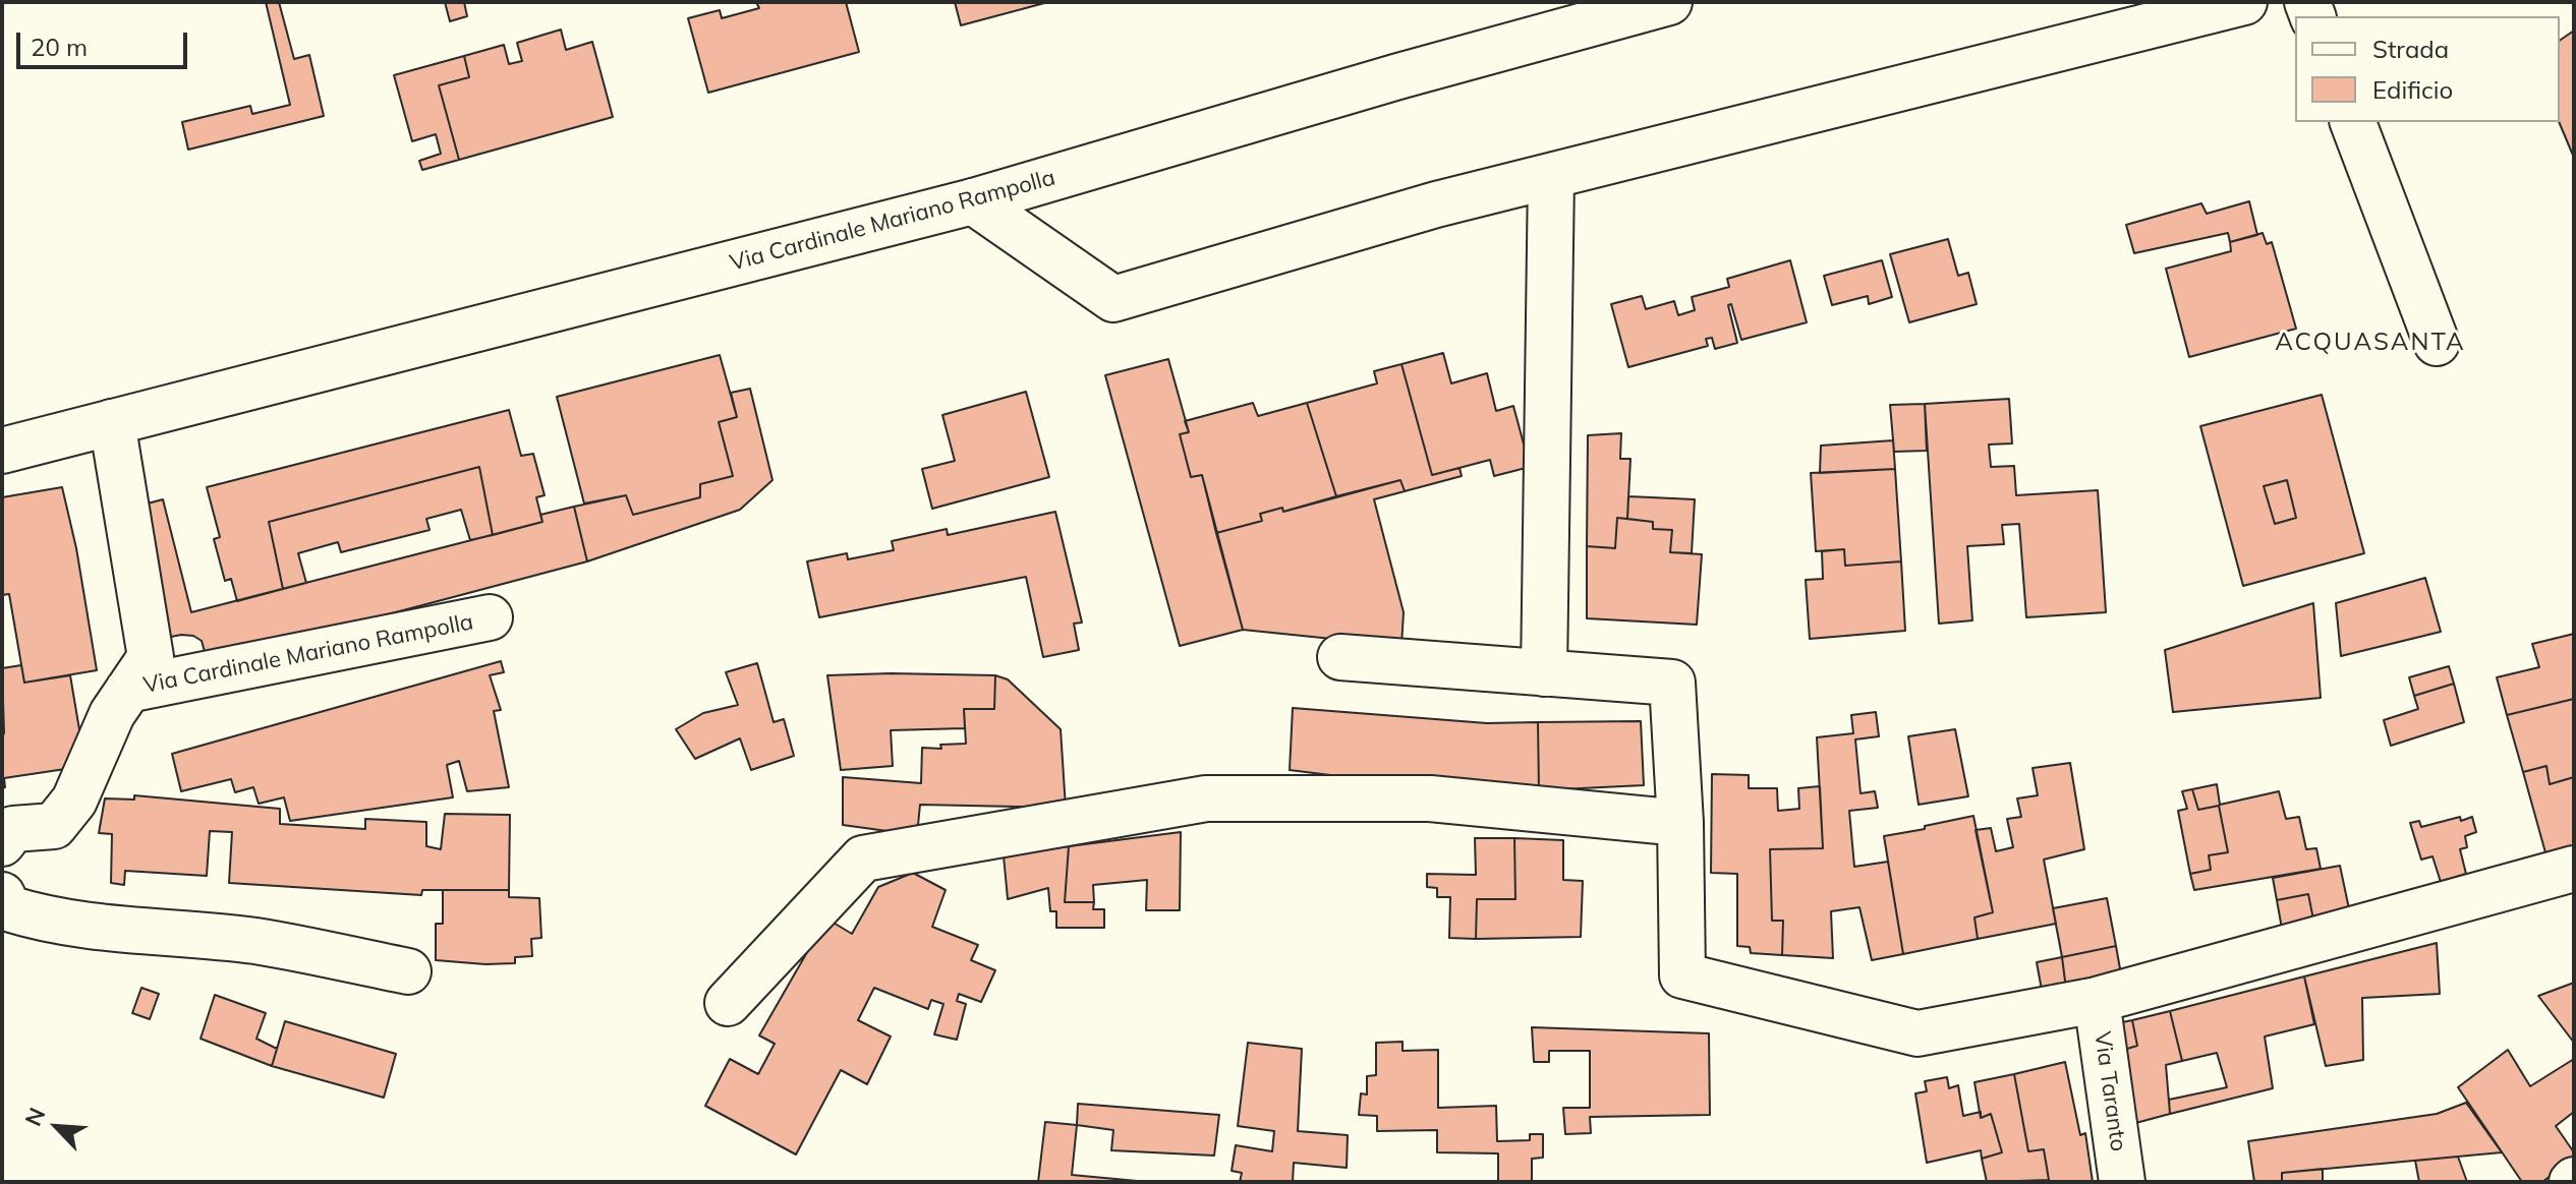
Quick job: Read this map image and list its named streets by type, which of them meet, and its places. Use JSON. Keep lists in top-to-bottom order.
{
  "streets": {
    "street": ["Via Cardinale Mariano Rampolla", "Via Taranto"]
  },
  "districts": ["ACQUASANTA"],
  "legend": ["Strada", "Edificio"],
  "scale_bar": "20 m",
  "north": "top left"
}
